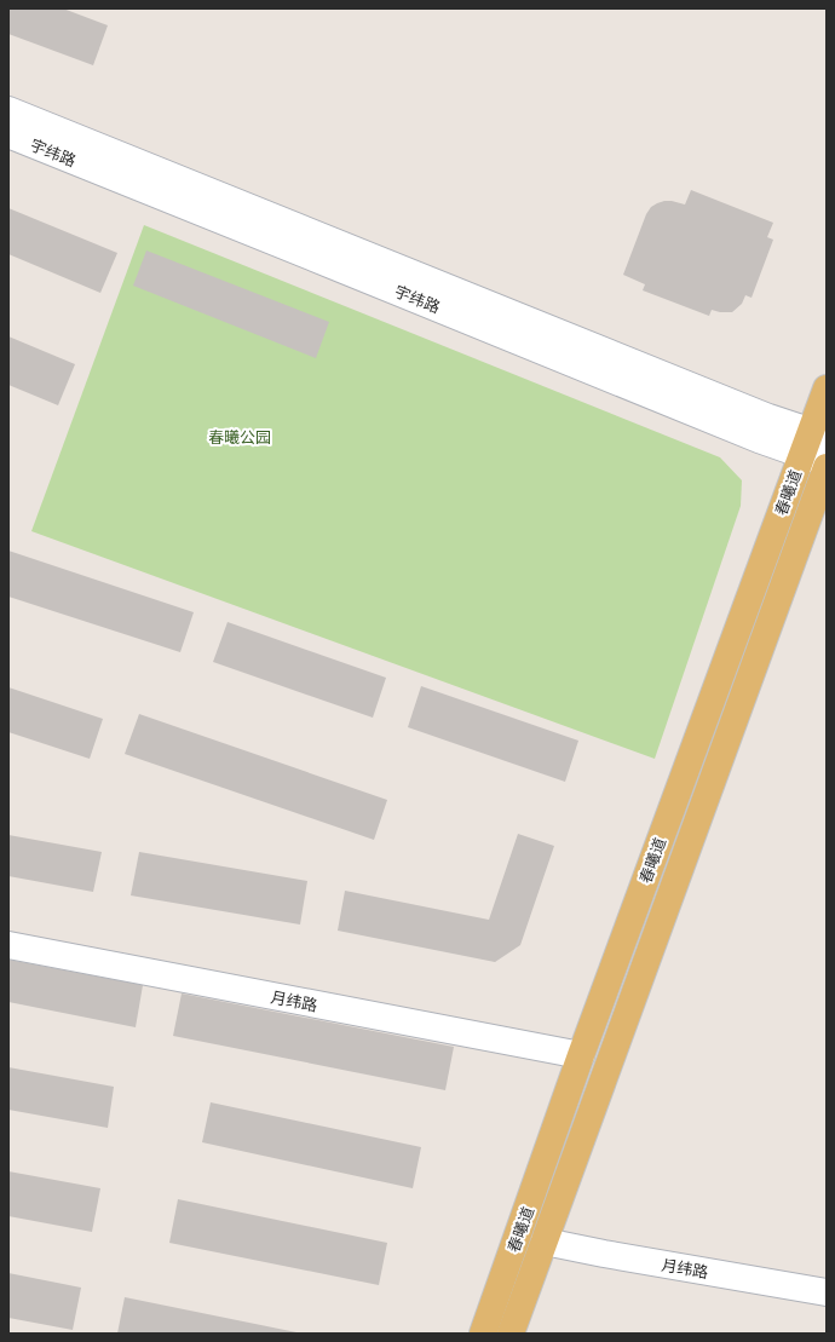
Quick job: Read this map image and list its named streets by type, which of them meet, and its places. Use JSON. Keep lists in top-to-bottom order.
{
  "streets": {
    "main road": ["春曦道"],
    "street": ["宇纬路", "月纬路"]
  },
  "crossings": [
    ["宇纬路", "春曦道"],
    ["春曦道", "月纬路"]
  ],
  "parks": ["春曦公园"]
}
